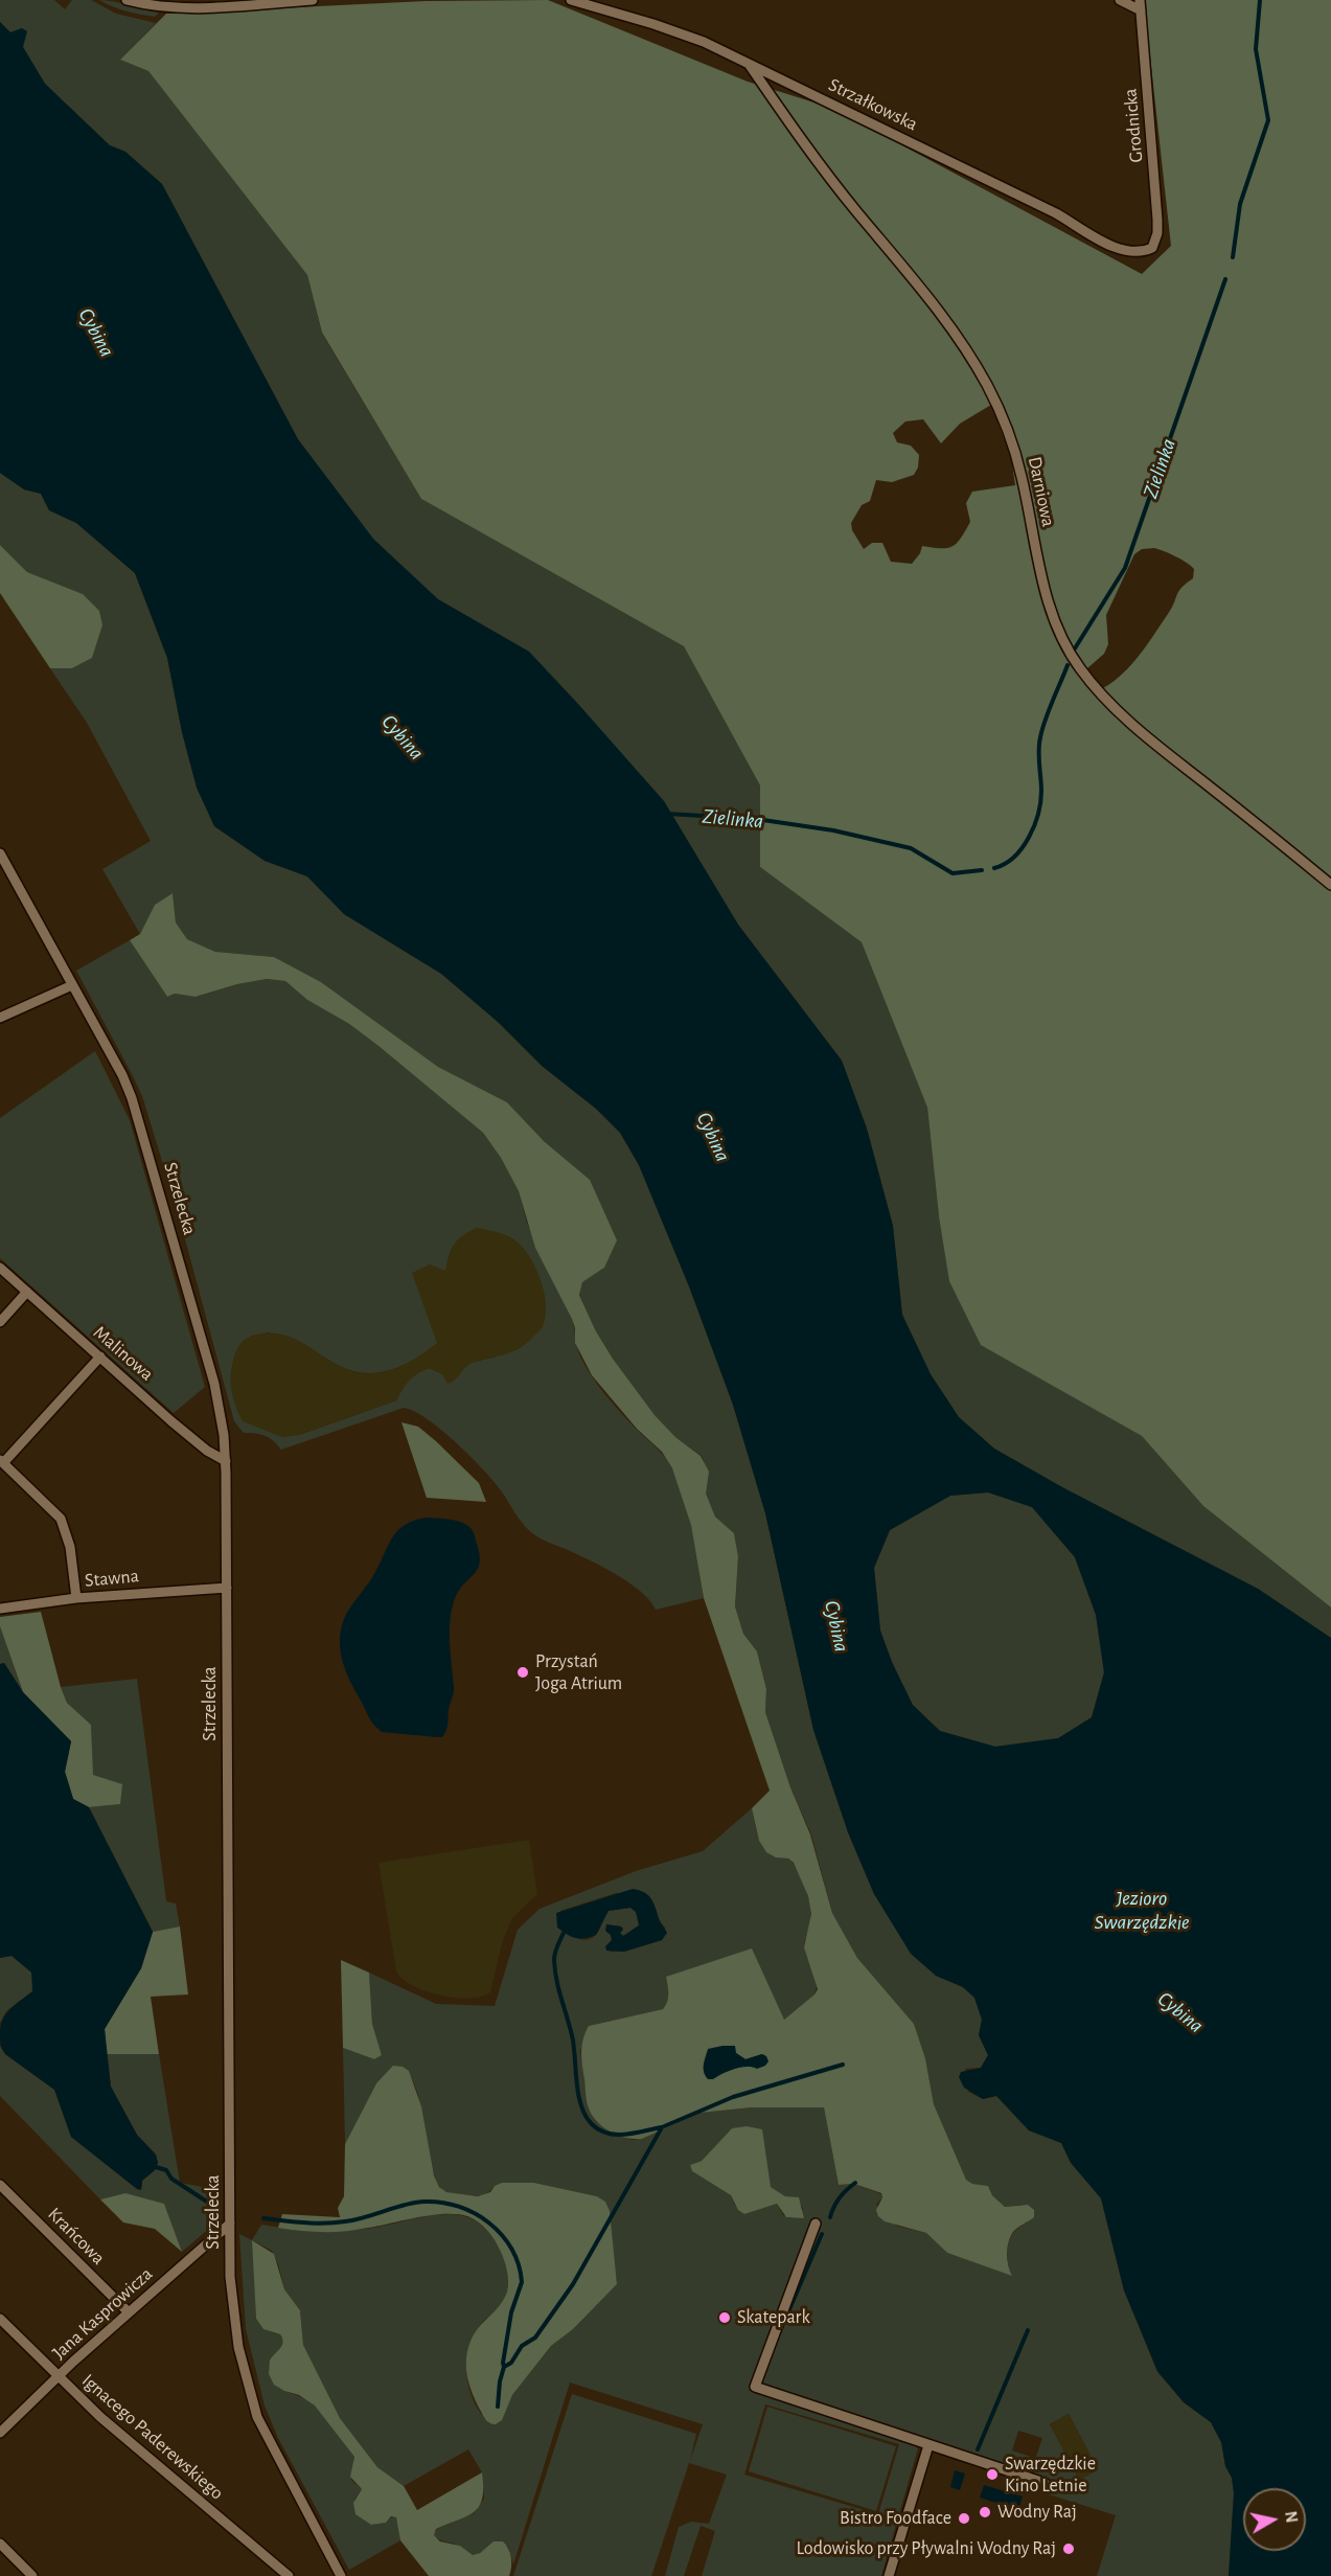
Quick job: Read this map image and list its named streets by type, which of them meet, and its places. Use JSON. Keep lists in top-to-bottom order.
{
  "streets": {
    "street": [
      "Strzałkowska",
      "Grodnicka",
      "Darniowa",
      "Strzelecka",
      "Malinowa",
      "Stawna",
      "Krańcowa",
      "Jana Kasprowicza",
      "Ignacego Paderewskiego"
    ]
  },
  "crossings": [
    ["Strzałkowska", "Grodnicka"],
    ["Strzałkowska", "Darniowa"],
    ["Strzelecka", "Malinowa"],
    ["Strzelecka", "Stawna"],
    ["Strzelecka", "Jana Kasprowicza"],
    ["Krańcowa", "Jana Kasprowicza"],
    ["Jana Kasprowicza", "Ignacego Paderewskiego"]
  ],
  "water": ["Cybina", "Zielinka", "Jezioro Swarzędzkie"],
  "places": [
    "Przystań Joga Atrium",
    "Skatepark",
    "Swarzędzkie Kino Letnie",
    "Wodny Raj",
    "Bistro Foodface",
    "Lodowisko przy Pływalni Wodny Raj"
  ],
  "north": "right"
}
